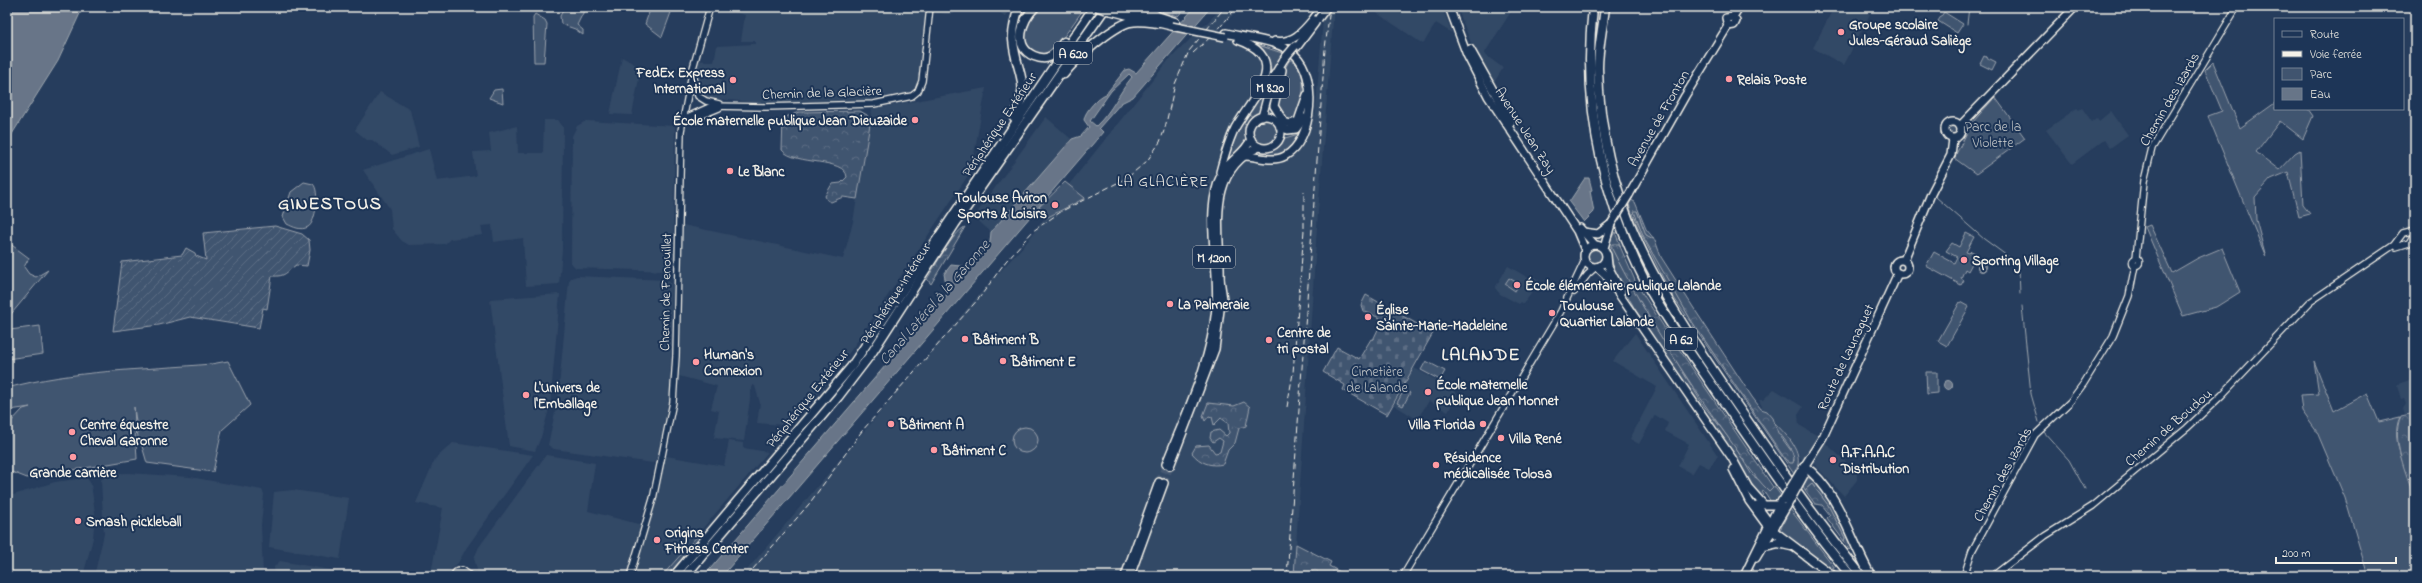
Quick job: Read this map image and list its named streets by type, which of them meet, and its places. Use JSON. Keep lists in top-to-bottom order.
{
  "streets": {
    "highway": [
      "A 620",
      "Périphérique Extérieur",
      "Périphérique Intérieur",
      "A 62"
    ],
    "main road": [
      "M 820",
      "Avenue de Fronton",
      "Avenue Jean Zay",
      "M 120n",
      "Route de Launaguet"
    ],
    "street": [
      "Chemin de la Glacière",
      "Chemin des Izards",
      "Chemin de Fenouillet",
      "Chemin de Boudou"
    ]
  },
  "crossings": [
    ["M 820", "M 120n"],
    ["Chemin de la Glacière", "Chemin de Fenouillet"],
    ["Avenue de Fronton", "Avenue Jean Zay"]
  ],
  "districts": ["LA GLACIÈRE", "GINESTOUS", "LALANDE"],
  "water": ["Canal Latéral à la Garonne"],
  "parks": ["Parc de la Violette", "Cimetière de Lalande"],
  "places": [
    "Groupe scolaire Jules-Géraud Saliège",
    "Relais Poste",
    "FedEx Express International",
    "École maternelle publique Jean Dieuzaide",
    "Le Blanc",
    "Toulouse Aviron Sports & Loisirs",
    "Sporting Village",
    "École élémentaire publique Lalande",
    "La Palmeraie",
    "Toulouse Quartier Lalande",
    "Église Sainte-Marie-Madeleine",
    "Bâtiment B",
    "Centre de tri postal",
    "Bâtiment E",
    "Human's Connexion",
    "École maternelle publique Jean Monnet",
    "L'Univers de l'Emballage",
    "Bâtiment A",
    "Villa Florida",
    "Centre équestre Cheval Garonne",
    "Villa René",
    "Bâtiment C",
    "Grande carrière",
    "A.F.A.A.C Distribution",
    "Résidence médicalisée Tolosa",
    "Smash pickleball",
    "Origins Fitness Center"
  ],
  "legend": [
    "Route",
    "Voie ferrée",
    "Parc",
    "Eau"
  ],
  "scale_bar": "200 m"
}
